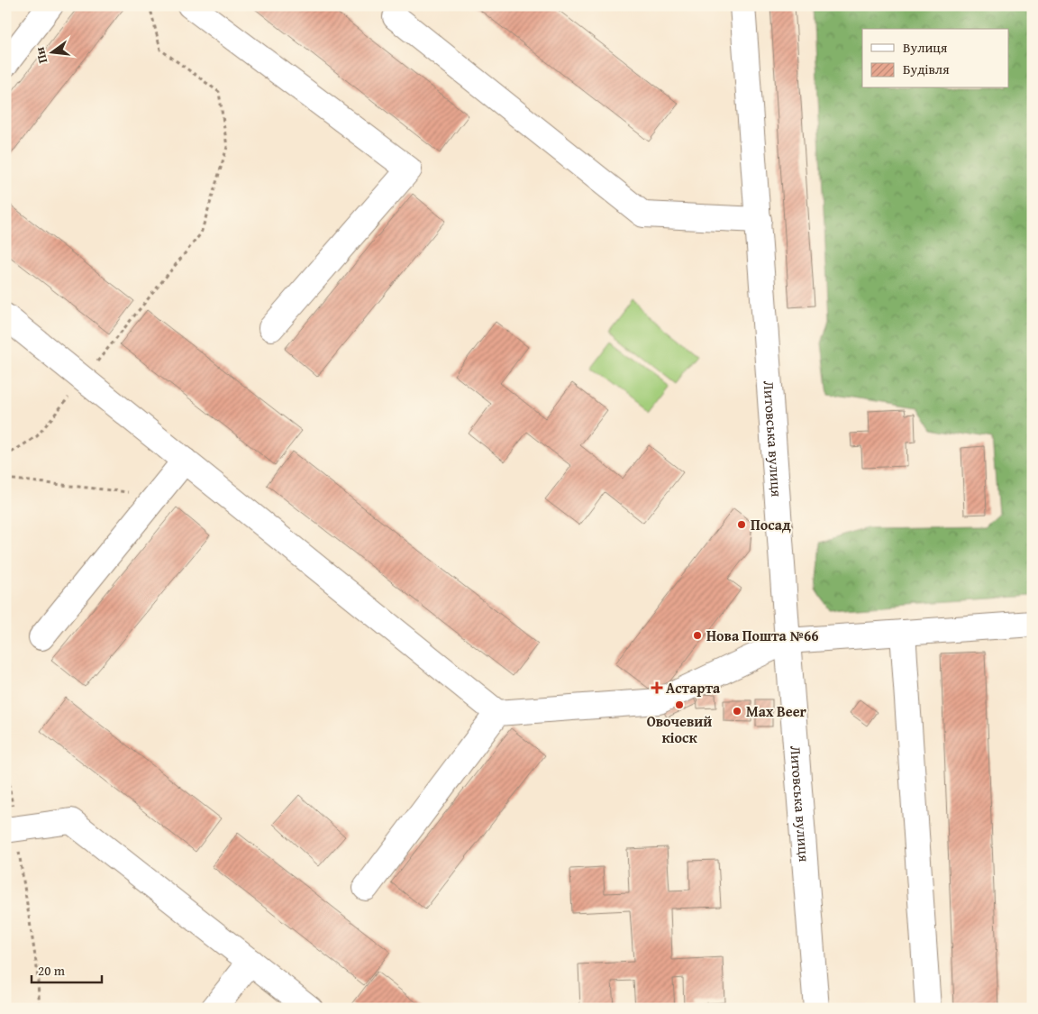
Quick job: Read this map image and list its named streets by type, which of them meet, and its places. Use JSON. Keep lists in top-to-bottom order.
{
  "streets": {
    "street": ["Литовська вулиця"]
  },
  "places": {
    "other": [
      "Посад",
      "Нова Пошта №66",
      "Овочевий кіоск",
      "Max Beer"
    ],
    "health": ["Астарта"]
  },
  "legend": ["Вулиця", "Будівля"],
  "scale_bar": "20 m",
  "north": "left"
}
